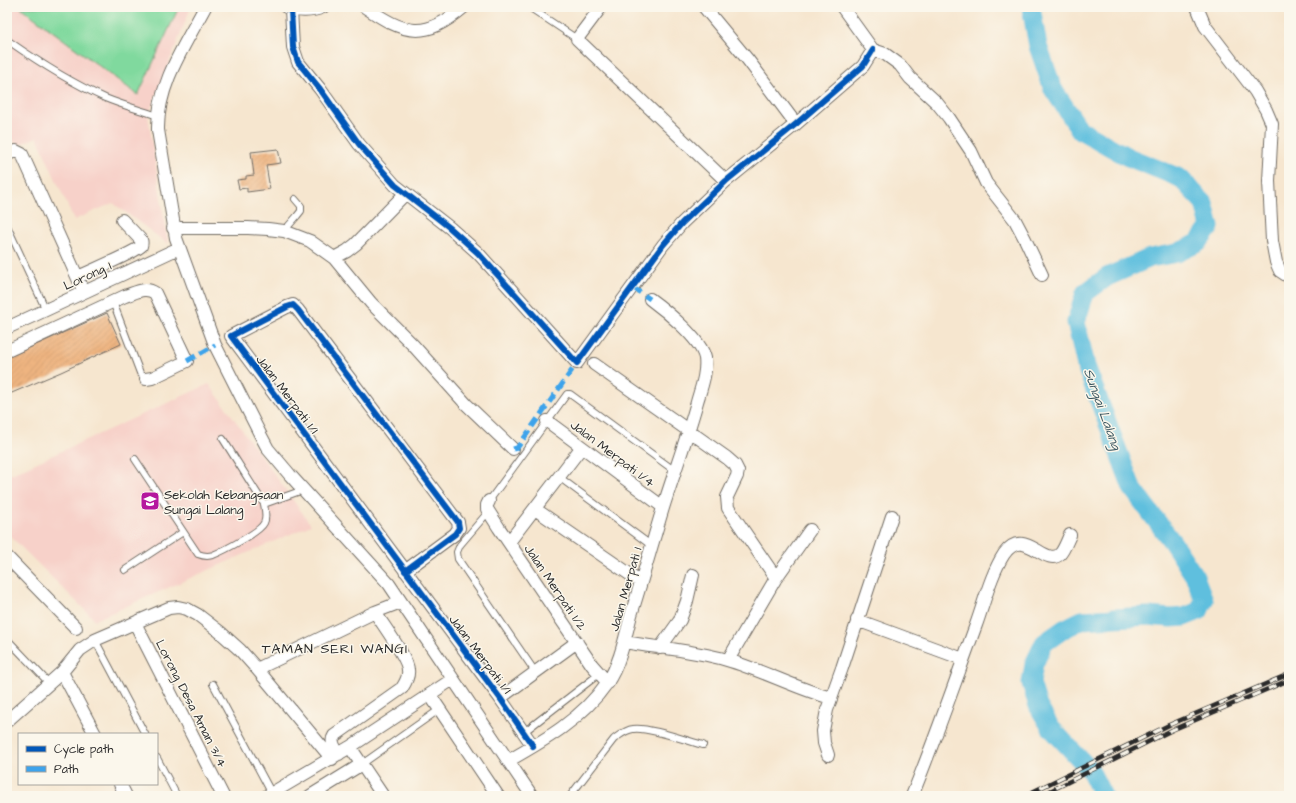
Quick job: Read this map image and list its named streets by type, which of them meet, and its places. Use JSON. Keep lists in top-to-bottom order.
{
  "streets": {
    "street": [
      "Lorong 1",
      "Jalan Merpati 1/1",
      "Jalan Merpati 1/4",
      "Jalan Merpati 1/2",
      "Jalan Merpati 1",
      "Lorong Desa Aman 3/4"
    ]
  },
  "crossings": [
    ["Jalan Merpati 1/1", "Jalan Merpati 1"],
    ["Jalan Merpati 1/4", "Jalan Merpati 1"],
    ["Jalan Merpati 1/2", "Jalan Merpati 1"]
  ],
  "districts": ["TAMAN SERI WANGI"],
  "water": ["Sungai Lalang"],
  "places": {
    "school or university": ["Sekolah Kebangsaan Sungai Lalang"]
  },
  "legend": ["Cycle path", "Path"]
}
